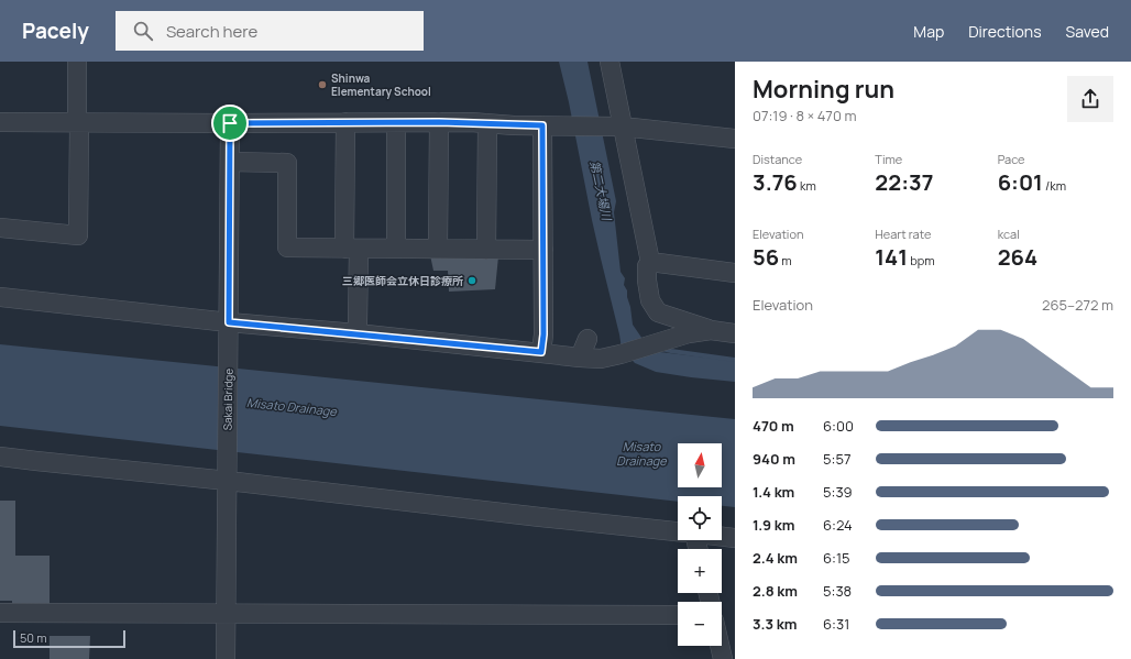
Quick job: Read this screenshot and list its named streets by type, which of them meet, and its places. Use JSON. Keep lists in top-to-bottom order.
{
  "streets": {
    "street": ["Sakai Bridge"]
  },
  "water": ["第二大場川", "Misato Drainage"],
  "places": ["Shinwa Elementary School", "三郷医師会立休日診療所"],
  "scale_bar": "50 m",
  "north": "top",
  "page": {
    "header": "Pacely",
    "search": "Search here",
    "nav": ["Map", "Directions", "Saved"],
    "heading": ["Morning run", "07:19 · 8 × 470 m"],
    "stats": [
      ["Distance", "3.76 km"],
      ["Time", "22:37"],
      ["Pace", "6:01 /km"],
      ["Elevation", "56 m"],
      ["Heart rate", "141 bpm"],
      ["kcal", "264"]
    ],
    "chart": ["Elevation", "265–272 m"],
    "list": [
      {
        "name": "470 m",
        "note": "6:00"
      },
      {
        "name": "940 m",
        "note": "5:57"
      },
      {
        "name": "1.4 km",
        "note": "5:39"
      },
      {
        "name": "1.9 km",
        "note": "6:24"
      },
      {
        "name": "2.4 km",
        "note": "6:15"
      },
      {
        "name": "2.8 km",
        "note": "5:38"
      },
      {
        "name": "3.3 km",
        "note": "6:31"
      }
    ],
    "map_buttons": ["+", "−"],
    "scale": "50 m"
  }
}
